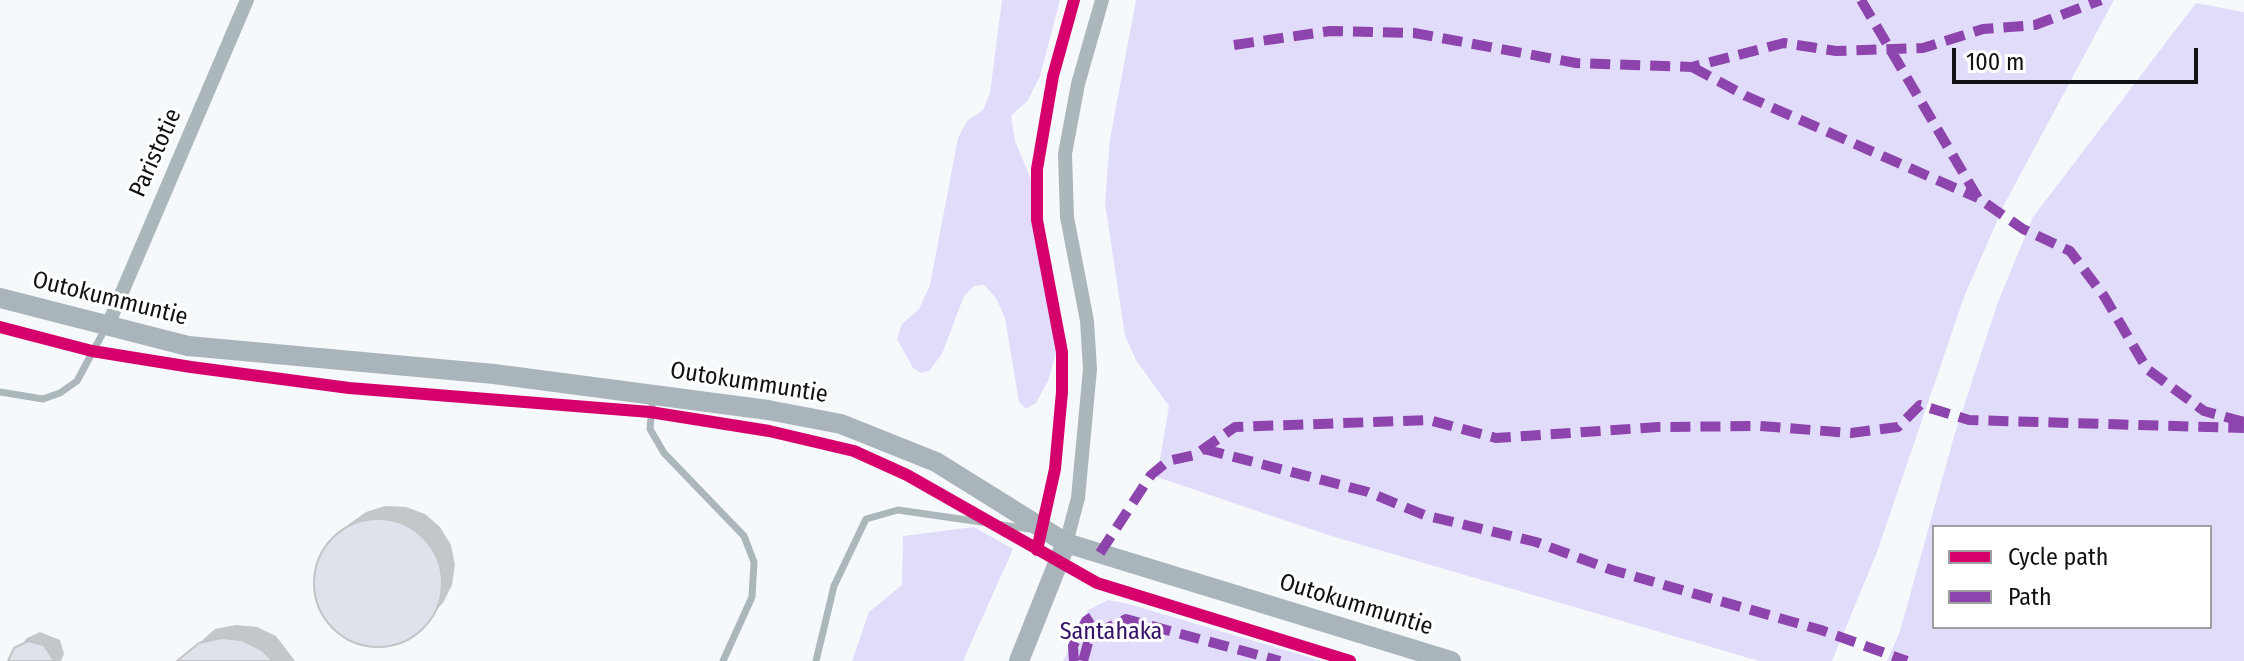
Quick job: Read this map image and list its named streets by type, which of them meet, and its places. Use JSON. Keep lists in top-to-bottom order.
{
  "streets": {
    "street": ["Paristotie", "Outokummuntie"]
  },
  "crossings": [
    ["Paristotie", "Outokummuntie"]
  ],
  "parks": ["Santahaka"],
  "legend": ["Cycle path", "Path"],
  "scale_bar": "100 m"
}
